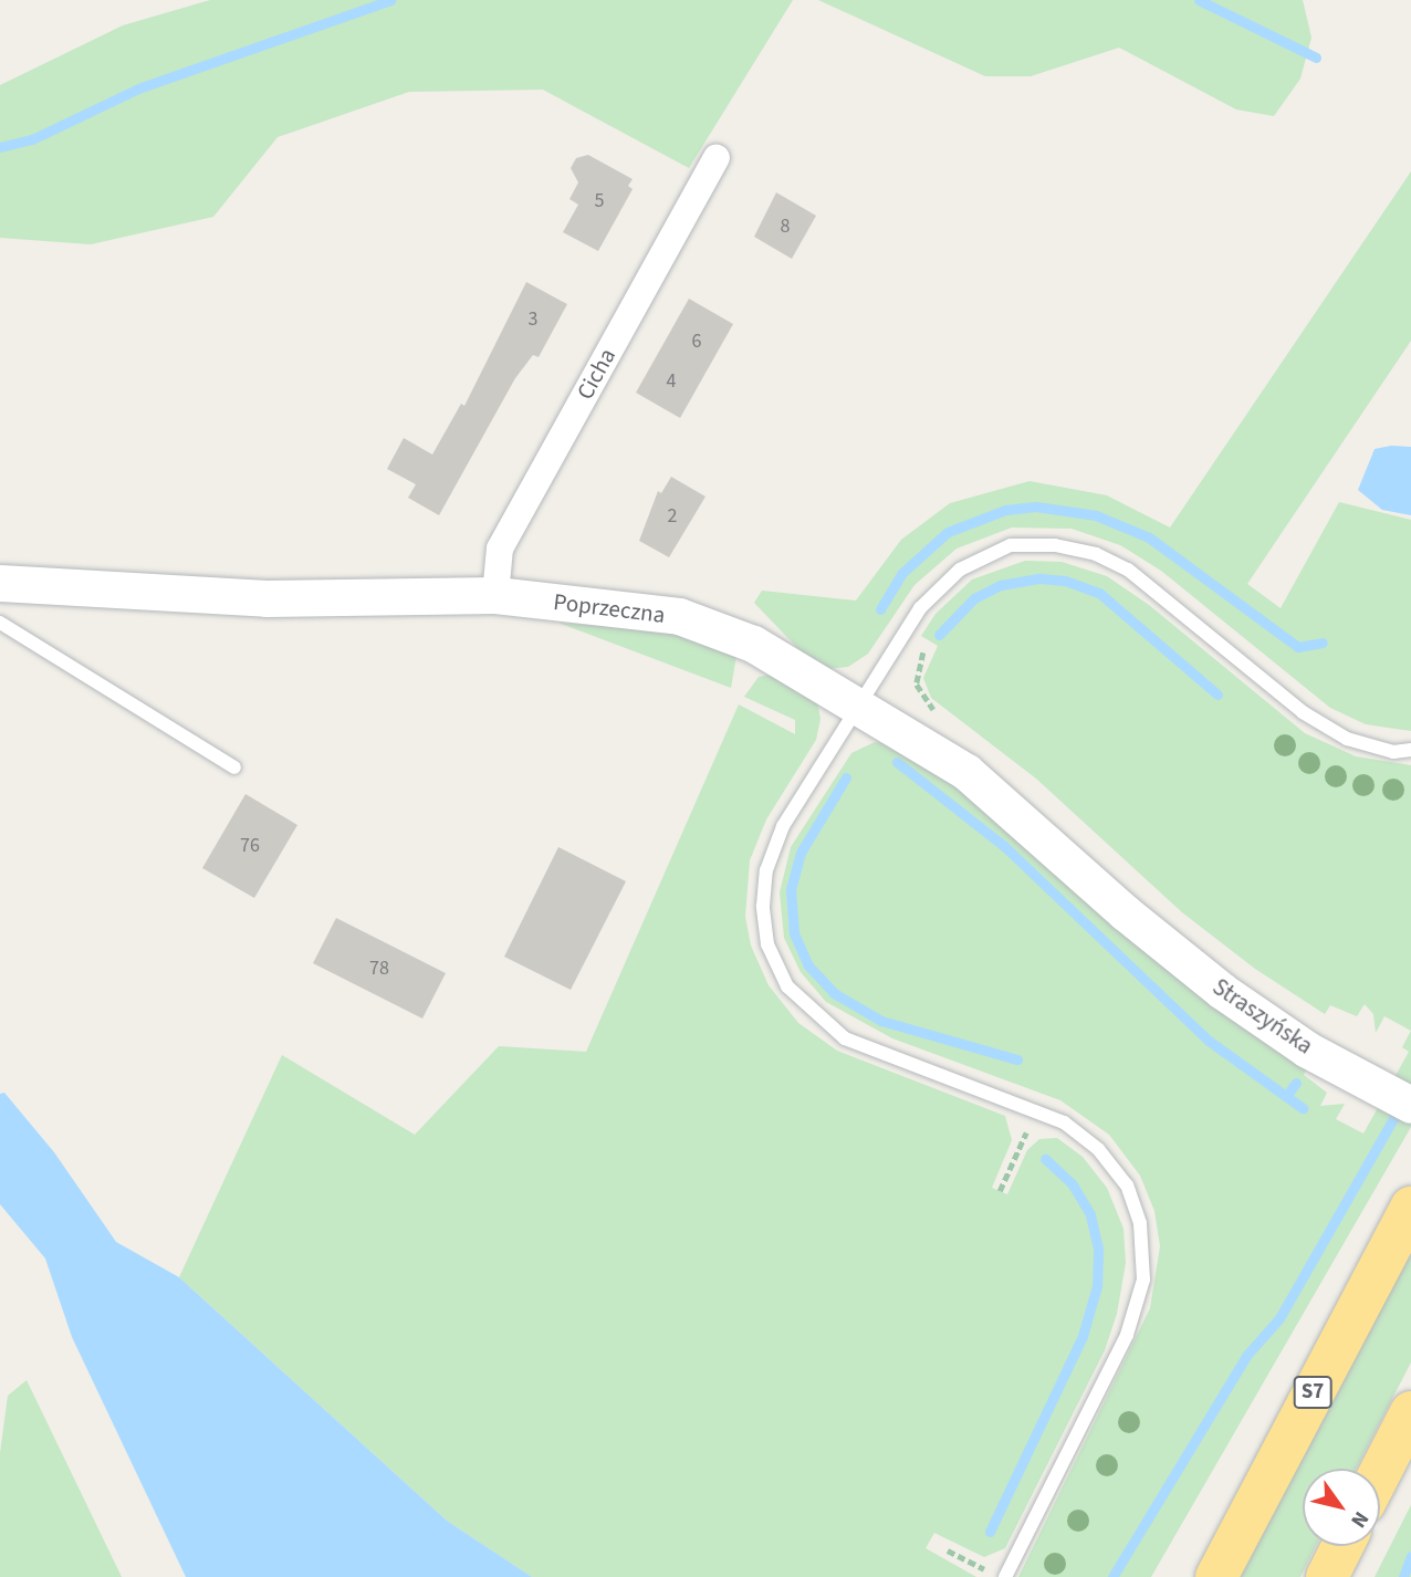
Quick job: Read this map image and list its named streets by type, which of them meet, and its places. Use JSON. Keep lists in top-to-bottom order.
{
  "streets": {
    "highway": ["S7"],
    "street": ["Cicha", "Poprzeczna", "Straszyńska"]
  },
  "crossings": [
    ["Cicha", "Poprzeczna"],
    ["Poprzeczna", "Straszyńska"]
  ],
  "house_numbers": [
    "5",
    "8",
    "3",
    "6",
    "4",
    "2",
    "76",
    "78"
  ],
  "north": "bottom right"
}
